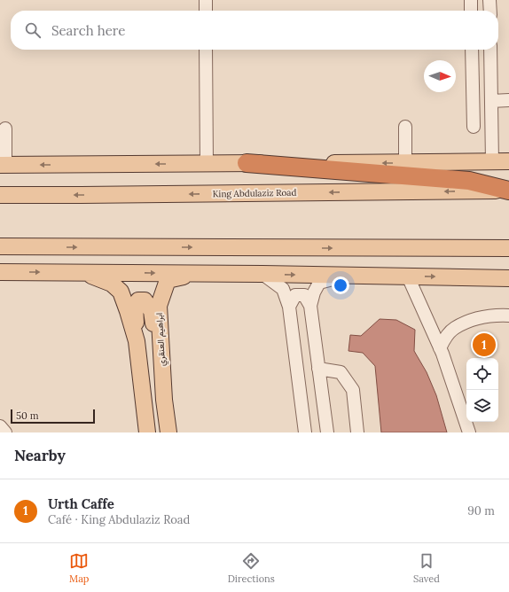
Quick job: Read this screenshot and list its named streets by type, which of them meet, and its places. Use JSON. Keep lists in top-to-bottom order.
{
  "streets": {
    "main road": ["King Abdulaziz Road", "ابراهيم العنقري"]
  },
  "scale_bar": "50 m",
  "north": "right",
  "page": {
    "search": "Search here",
    "pins": "1",
    "scale": "50 m",
    "heading": "Nearby",
    "list": [
      {
        "mark": "1",
        "name": "Urth Caffe",
        "note": "Café · King Abdulaziz Road",
        "value": "90 m"
      }
    ],
    "nav": ["Map", "Directions", "Saved"]
  }
}
